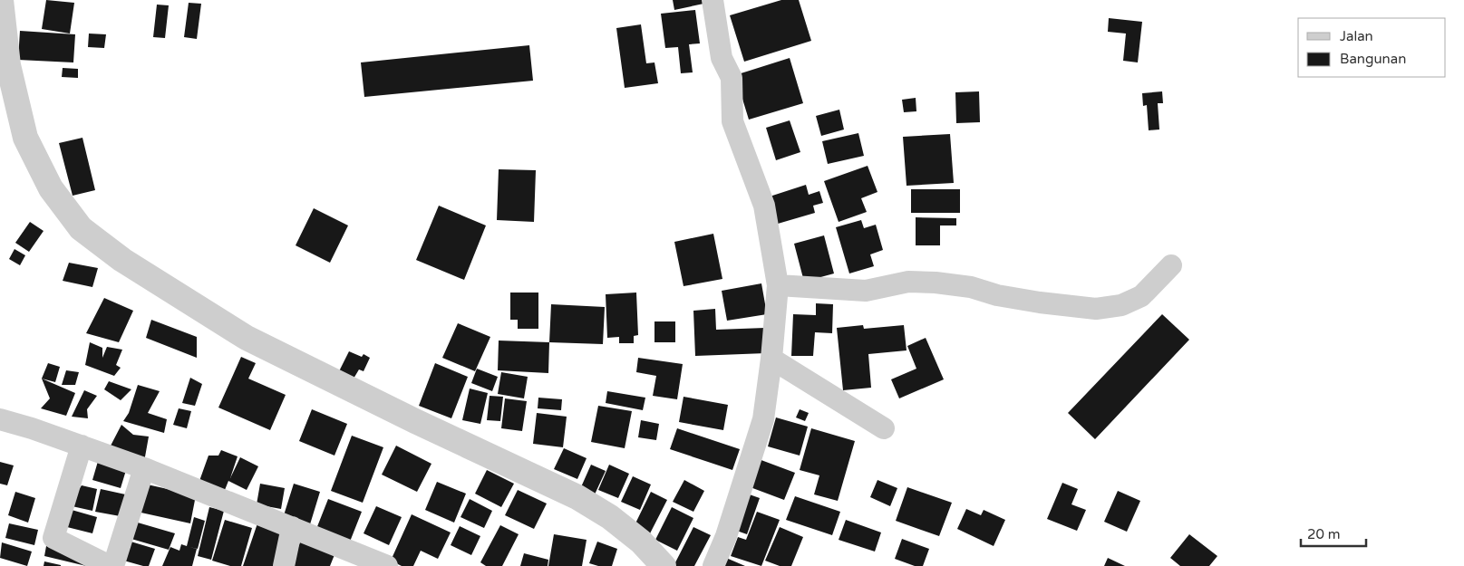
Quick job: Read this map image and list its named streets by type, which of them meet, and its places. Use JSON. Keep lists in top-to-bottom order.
{
  "legend": ["Jalan", "Bangunan"],
  "scale_bar": "20 m"
}
